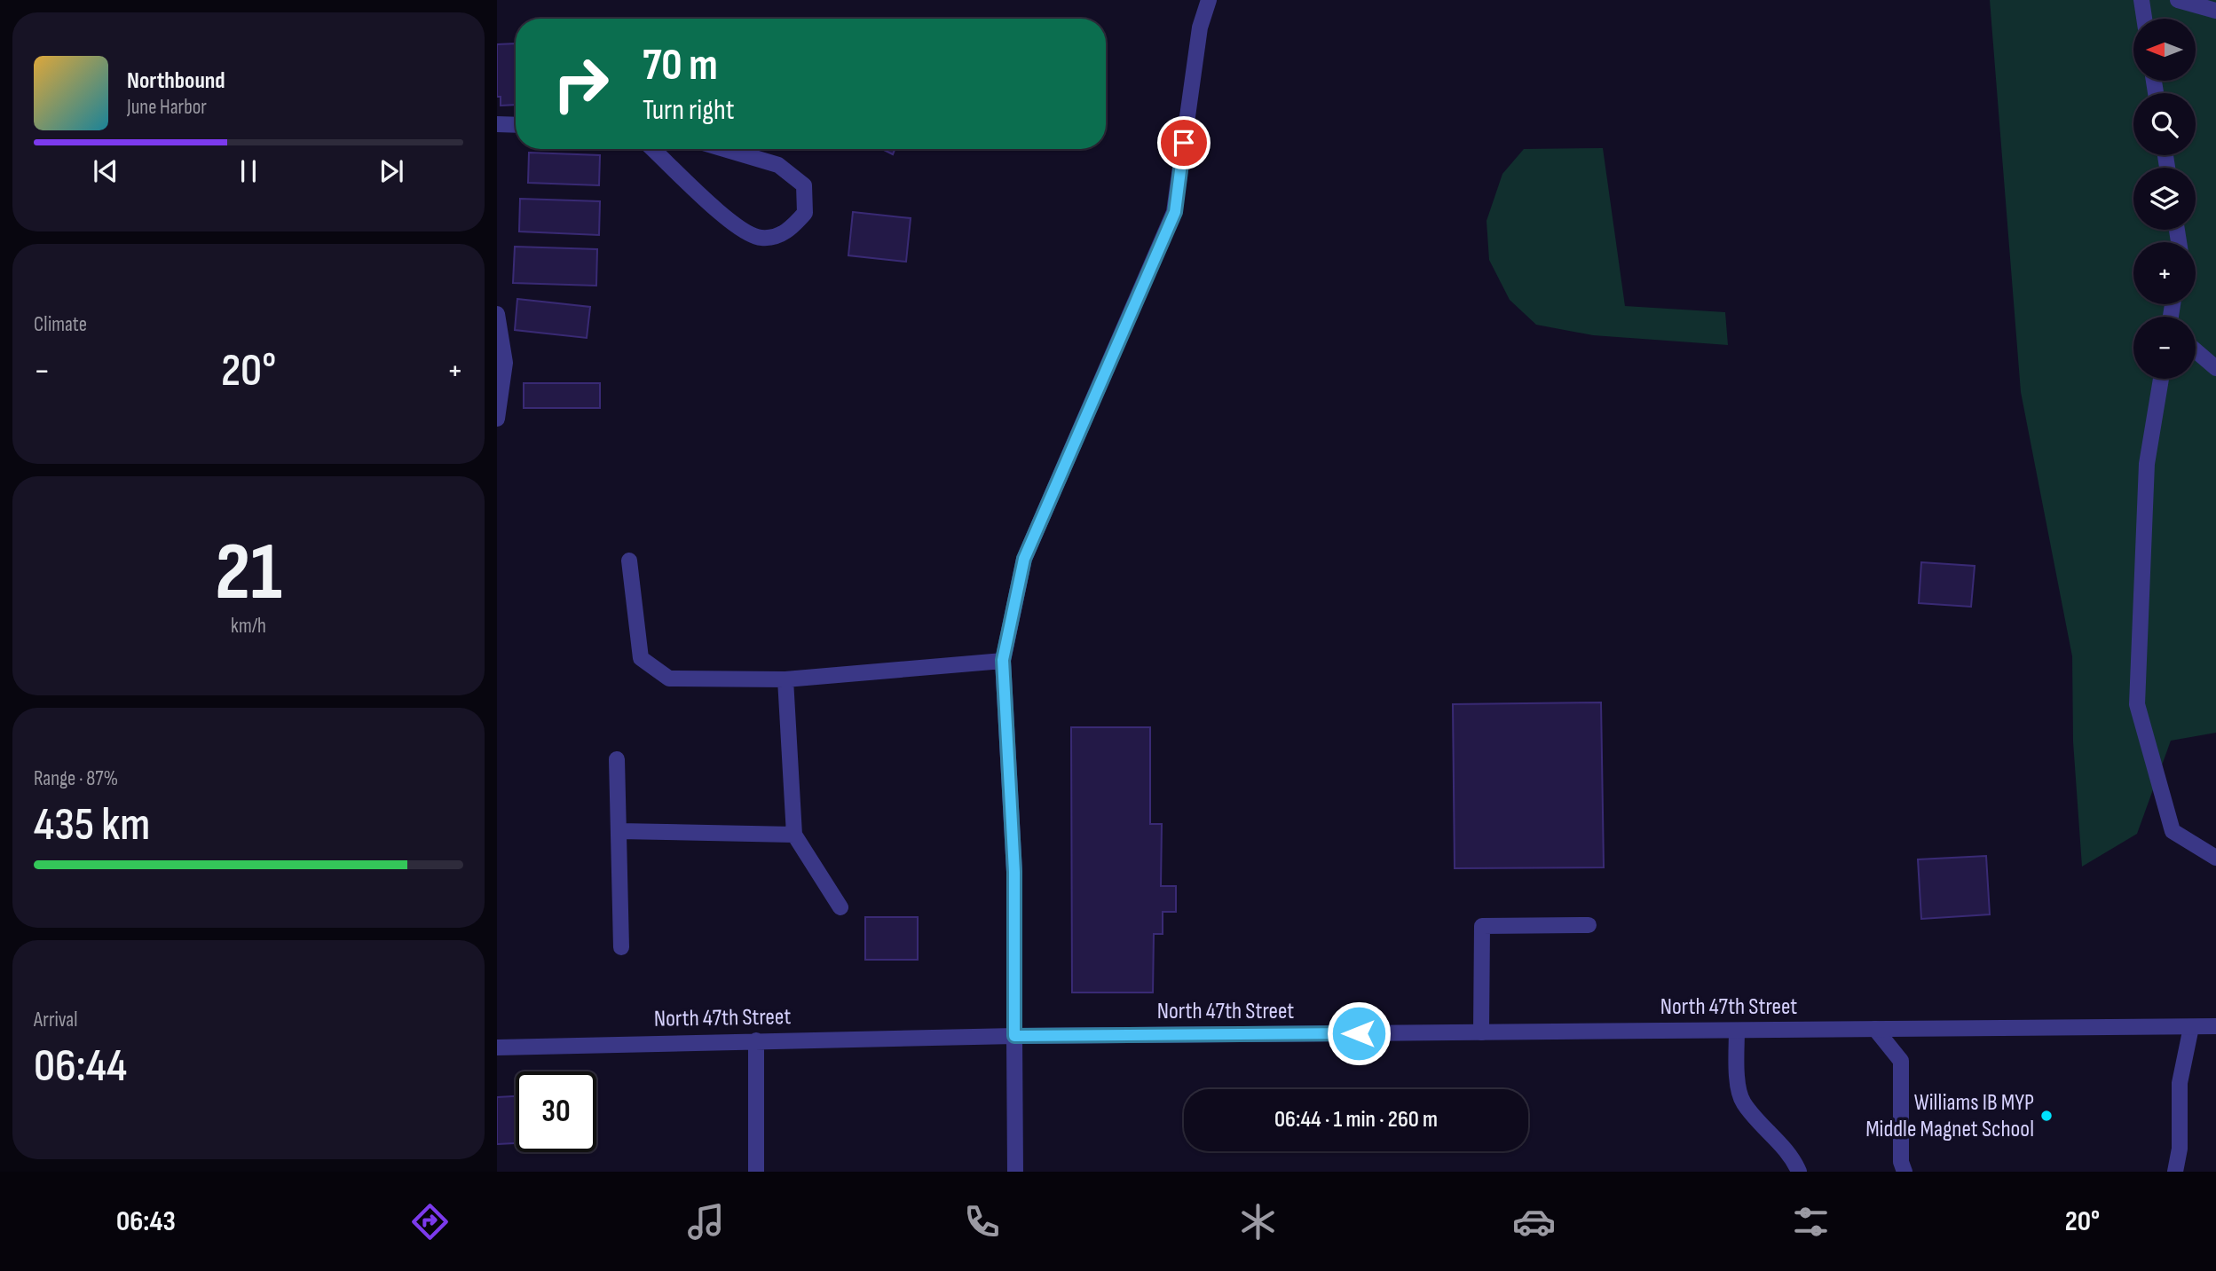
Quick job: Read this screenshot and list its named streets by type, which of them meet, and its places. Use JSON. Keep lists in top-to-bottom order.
{
  "streets": {
    "street": ["North 47th Street"]
  },
  "places": ["Williams IB MYP Middle Magnet School"],
  "north": "left",
  "page": {
    "map_buttons": ["+", "−"],
    "turn": ["70 m", "Turn right"],
    "song": ["Northbound", "June Harbor"],
    "tile": [
      "Climate",
      ["21", "km/h"],
      ["Range · 87%", "435 km"],
      ["Arrival", "06:44"]
    ],
    "heat": ["−", "20°", "+"],
    "limit": "30",
    "trip": "06:44 · 1 min · 260 m",
    "tabs": ["06:43", "20°"]
  }
}
